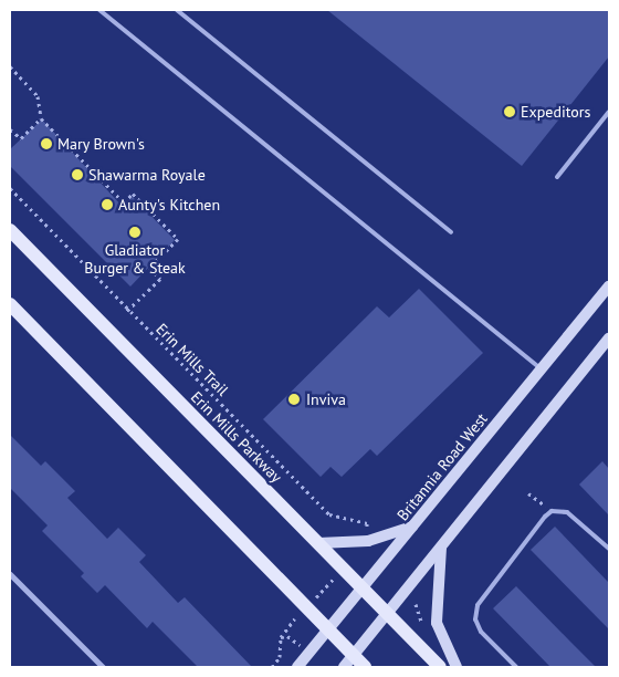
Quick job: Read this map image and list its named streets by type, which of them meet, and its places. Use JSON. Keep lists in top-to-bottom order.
{
  "streets": {
    "main road": ["Erin Mills Parkway", "Britannia Road West"],
    "path": ["Erin Mills Trail"]
  },
  "crossings": [
    ["Erin Mills Parkway", "Britannia Road West"]
  ],
  "places": [
    "Expeditors",
    "Mary Brown's",
    "Shawarma Royale",
    "Aunty's Kitchen",
    "Gladiator Burger & Steak",
    "Inviva"
  ]
}
